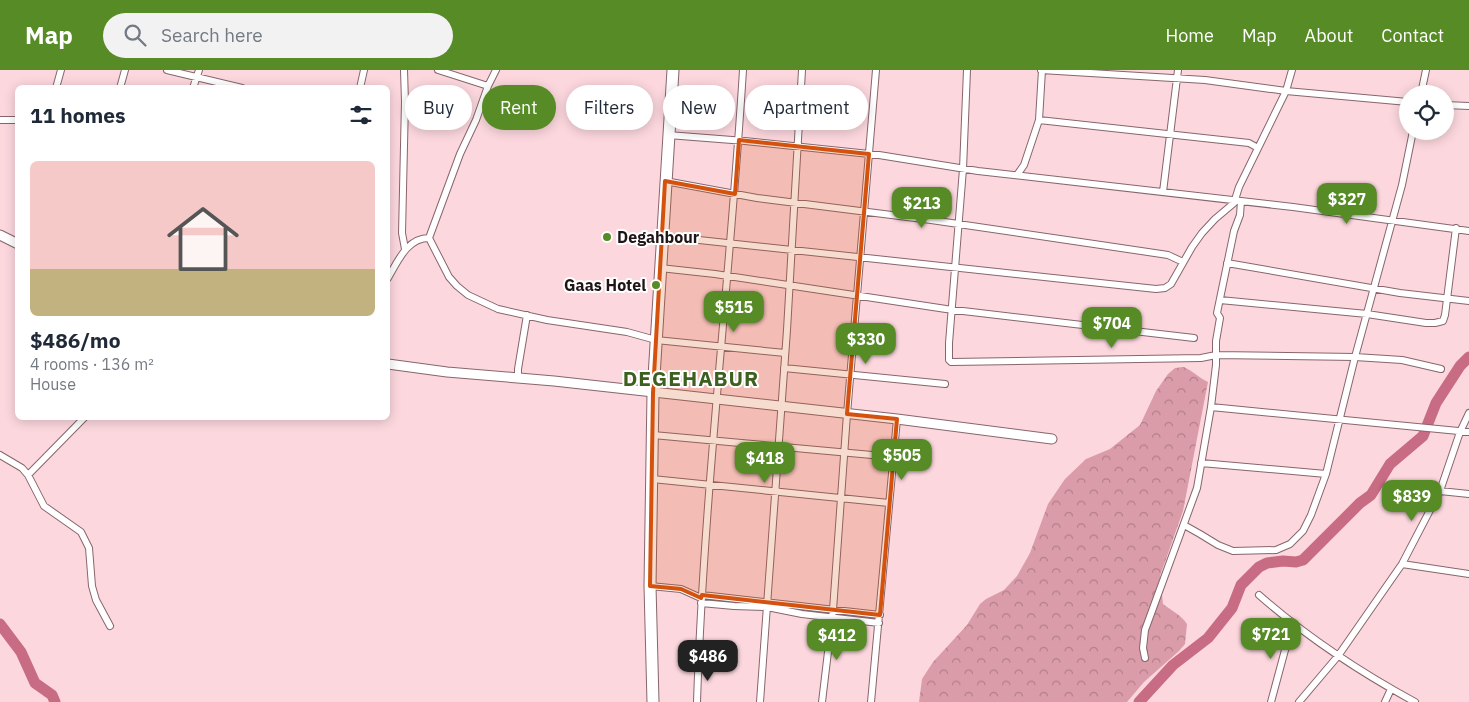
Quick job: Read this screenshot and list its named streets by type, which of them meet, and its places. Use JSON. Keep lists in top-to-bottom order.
{
  "districts": ["DEGEHABUR"],
  "places": ["Degahbour", "Gaas Hotel"],
  "page": {
    "header": "Map",
    "search": "Search here",
    "nav": [
      "Home",
      "Map",
      "About",
      "Contact"
    ],
    "chip": [
      "Buy",
      "Rent",
      "Filters",
      "New",
      "Apartment"
    ],
    "heading": "11 homes",
    "list": [
      {
        "name": "$486/mo",
        "note": "4 rooms · 136 m² · House"
      }
    ],
    "price": [
      "$327",
      "$213",
      "$515",
      "$704",
      "$330",
      "$505",
      "$418",
      "$839",
      "$721",
      "$412",
      "$486"
    ]
  }
}
